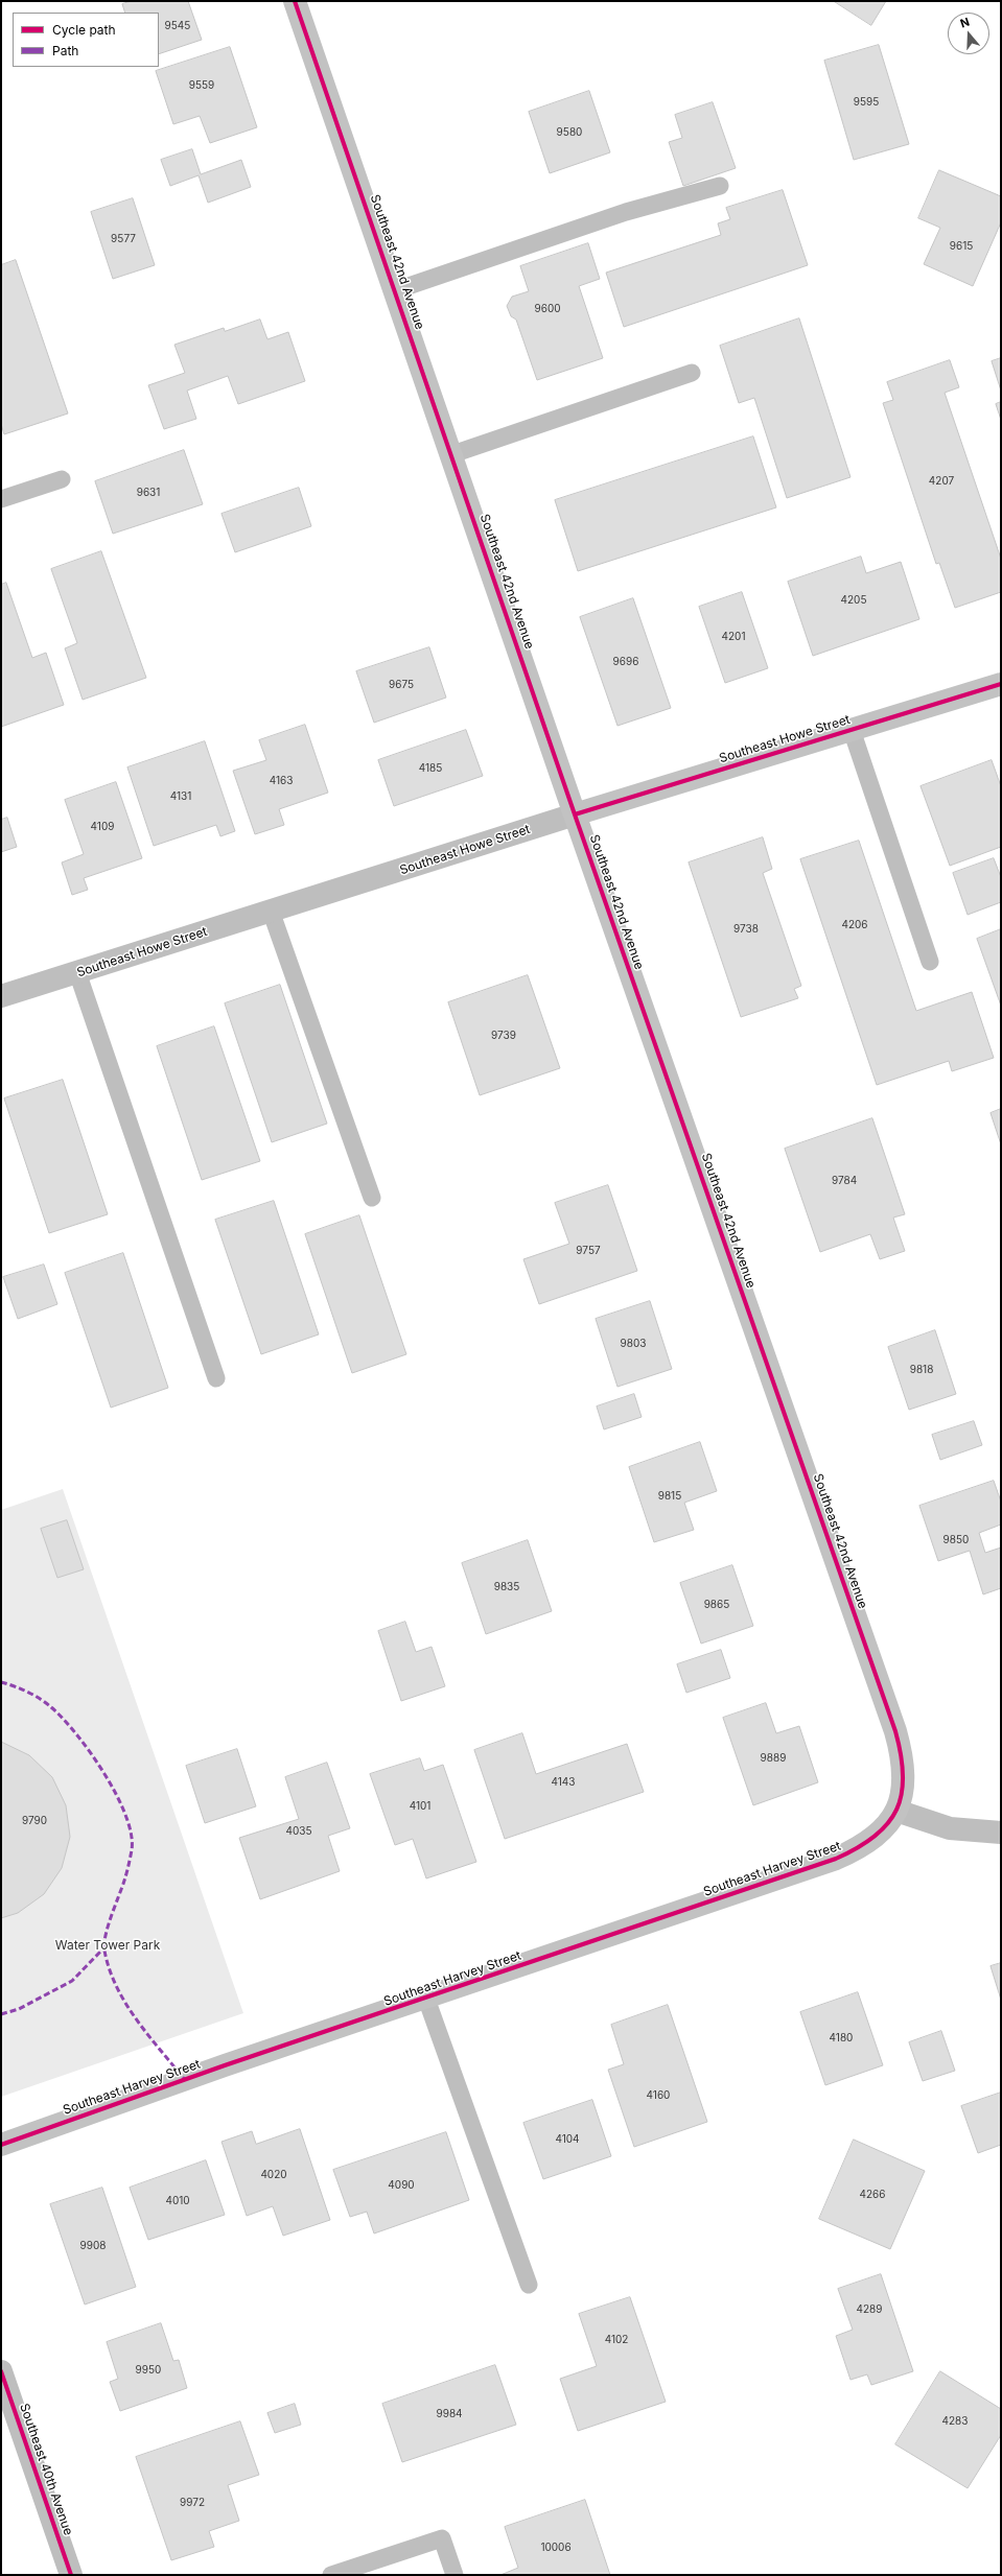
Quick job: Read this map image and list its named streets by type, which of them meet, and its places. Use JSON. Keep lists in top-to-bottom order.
{
  "streets": {
    "street": [
      "Southeast 42nd Avenue",
      "Southeast Howe Street",
      "Southeast Harvey Street",
      "Southeast 40th Avenue"
    ]
  },
  "crossings": [
    ["Southeast 42nd Avenue", "Southeast Howe Street"],
    ["Southeast 42nd Avenue", "Southeast Harvey Street"]
  ],
  "parks": ["Water Tower Park"],
  "house_numbers": [
    "9545",
    "9559",
    "9595",
    "9580",
    "9577",
    "9615",
    "9600",
    "4207",
    "9631",
    "4205",
    "4201",
    "9696",
    "9675",
    "4185",
    "4163",
    "4131",
    "4109",
    "4206",
    "9738",
    "9739",
    "9784",
    "9757",
    "9803",
    "9818",
    "9815",
    "9850",
    "9835",
    "9865",
    "9889",
    "4143",
    "4101",
    "9790",
    "4035",
    "4180",
    "4160",
    "4104",
    "4020",
    "4090",
    "4266",
    "4010",
    "9908",
    "4289",
    "4102",
    "9950",
    "9984",
    "4283",
    "9972",
    "10006"
  ],
  "legend": ["Cycle path", "Path"],
  "north": "top"
}
